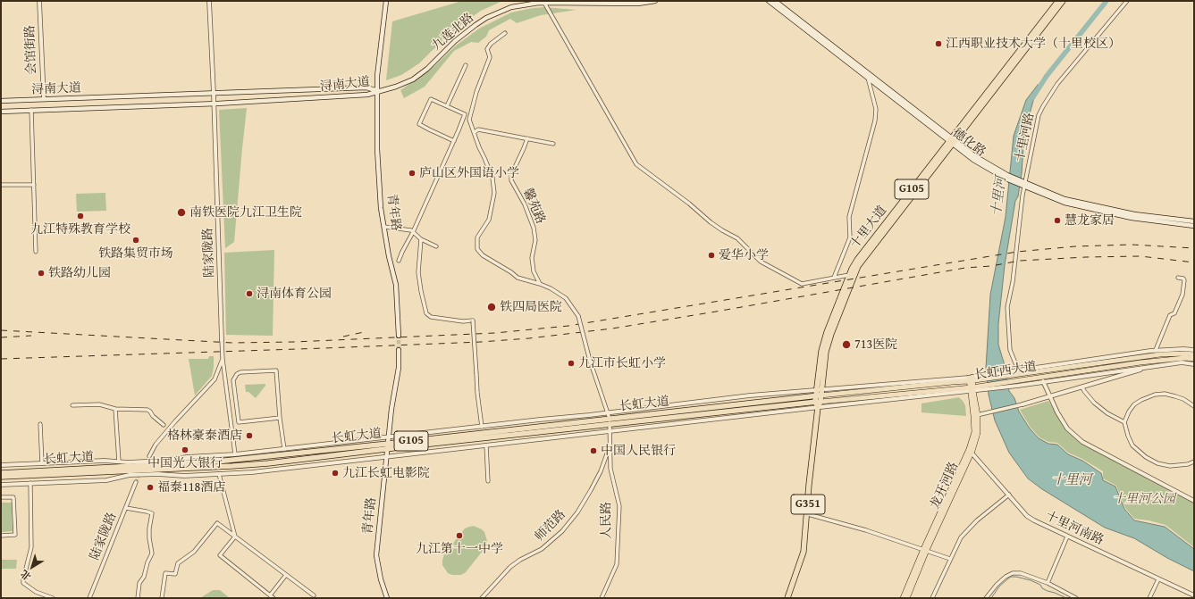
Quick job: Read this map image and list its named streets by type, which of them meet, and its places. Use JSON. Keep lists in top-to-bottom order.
{
  "streets": {
    "highway": [
      "G105",
      "十里大道",
      "长虹大道",
      "G351"
    ],
    "main road": [
      "九莲北路",
      "浔南大道",
      "德化路",
      "青年路",
      "长虹西大道",
      "龙开河路"
    ],
    "street": [
      "会馆街路",
      "十里河路",
      "馨苑路",
      "陆家陇路",
      "人民路",
      "师范路",
      "十里河南路"
    ]
  },
  "crossings": [
    ["九莲北路", "浔南大道"],
    ["九莲北路", "青年路"],
    ["会馆街路", "浔南大道"],
    ["浔南大道", "青年路"],
    ["浔南大道", "陆家陇路"],
    ["十里河路", "德化路"],
    ["十里河路", "长虹西大道"],
    ["德化路", "十里大道"],
    ["馨苑路", "人民路"],
    ["青年路", "长虹大道"],
    ["十里大道", "长虹西大道"],
    ["十里大道", "长虹大道"],
    ["十里大道", "G351"],
    ["长虹西大道", "长虹大道"],
    ["长虹西大道", "龙开河路"],
    ["长虹大道", "人民路"],
    ["龙开河路", "十里河南路"],
    ["人民路", "师范路"]
  ],
  "water": ["十里河"],
  "parks": ["十里河公园"],
  "places": [
    "江西职业技术大学（十里校区）",
    "庐山区外国语小学",
    "南铁医院九江卫生院",
    "九江特殊教育学校",
    "慧龙家居",
    "铁路集贸市场",
    "爱华小学",
    "铁路幼儿园",
    "浔南体育公园",
    "铁四局医院",
    "713医院",
    "九江市长虹小学",
    "格林豪泰酒店",
    "中国光大银行",
    "中国人民银行",
    "九江长虹电影院",
    "福泰118酒店",
    "九江第十一中学"
  ],
  "north": "bottom left"
}
